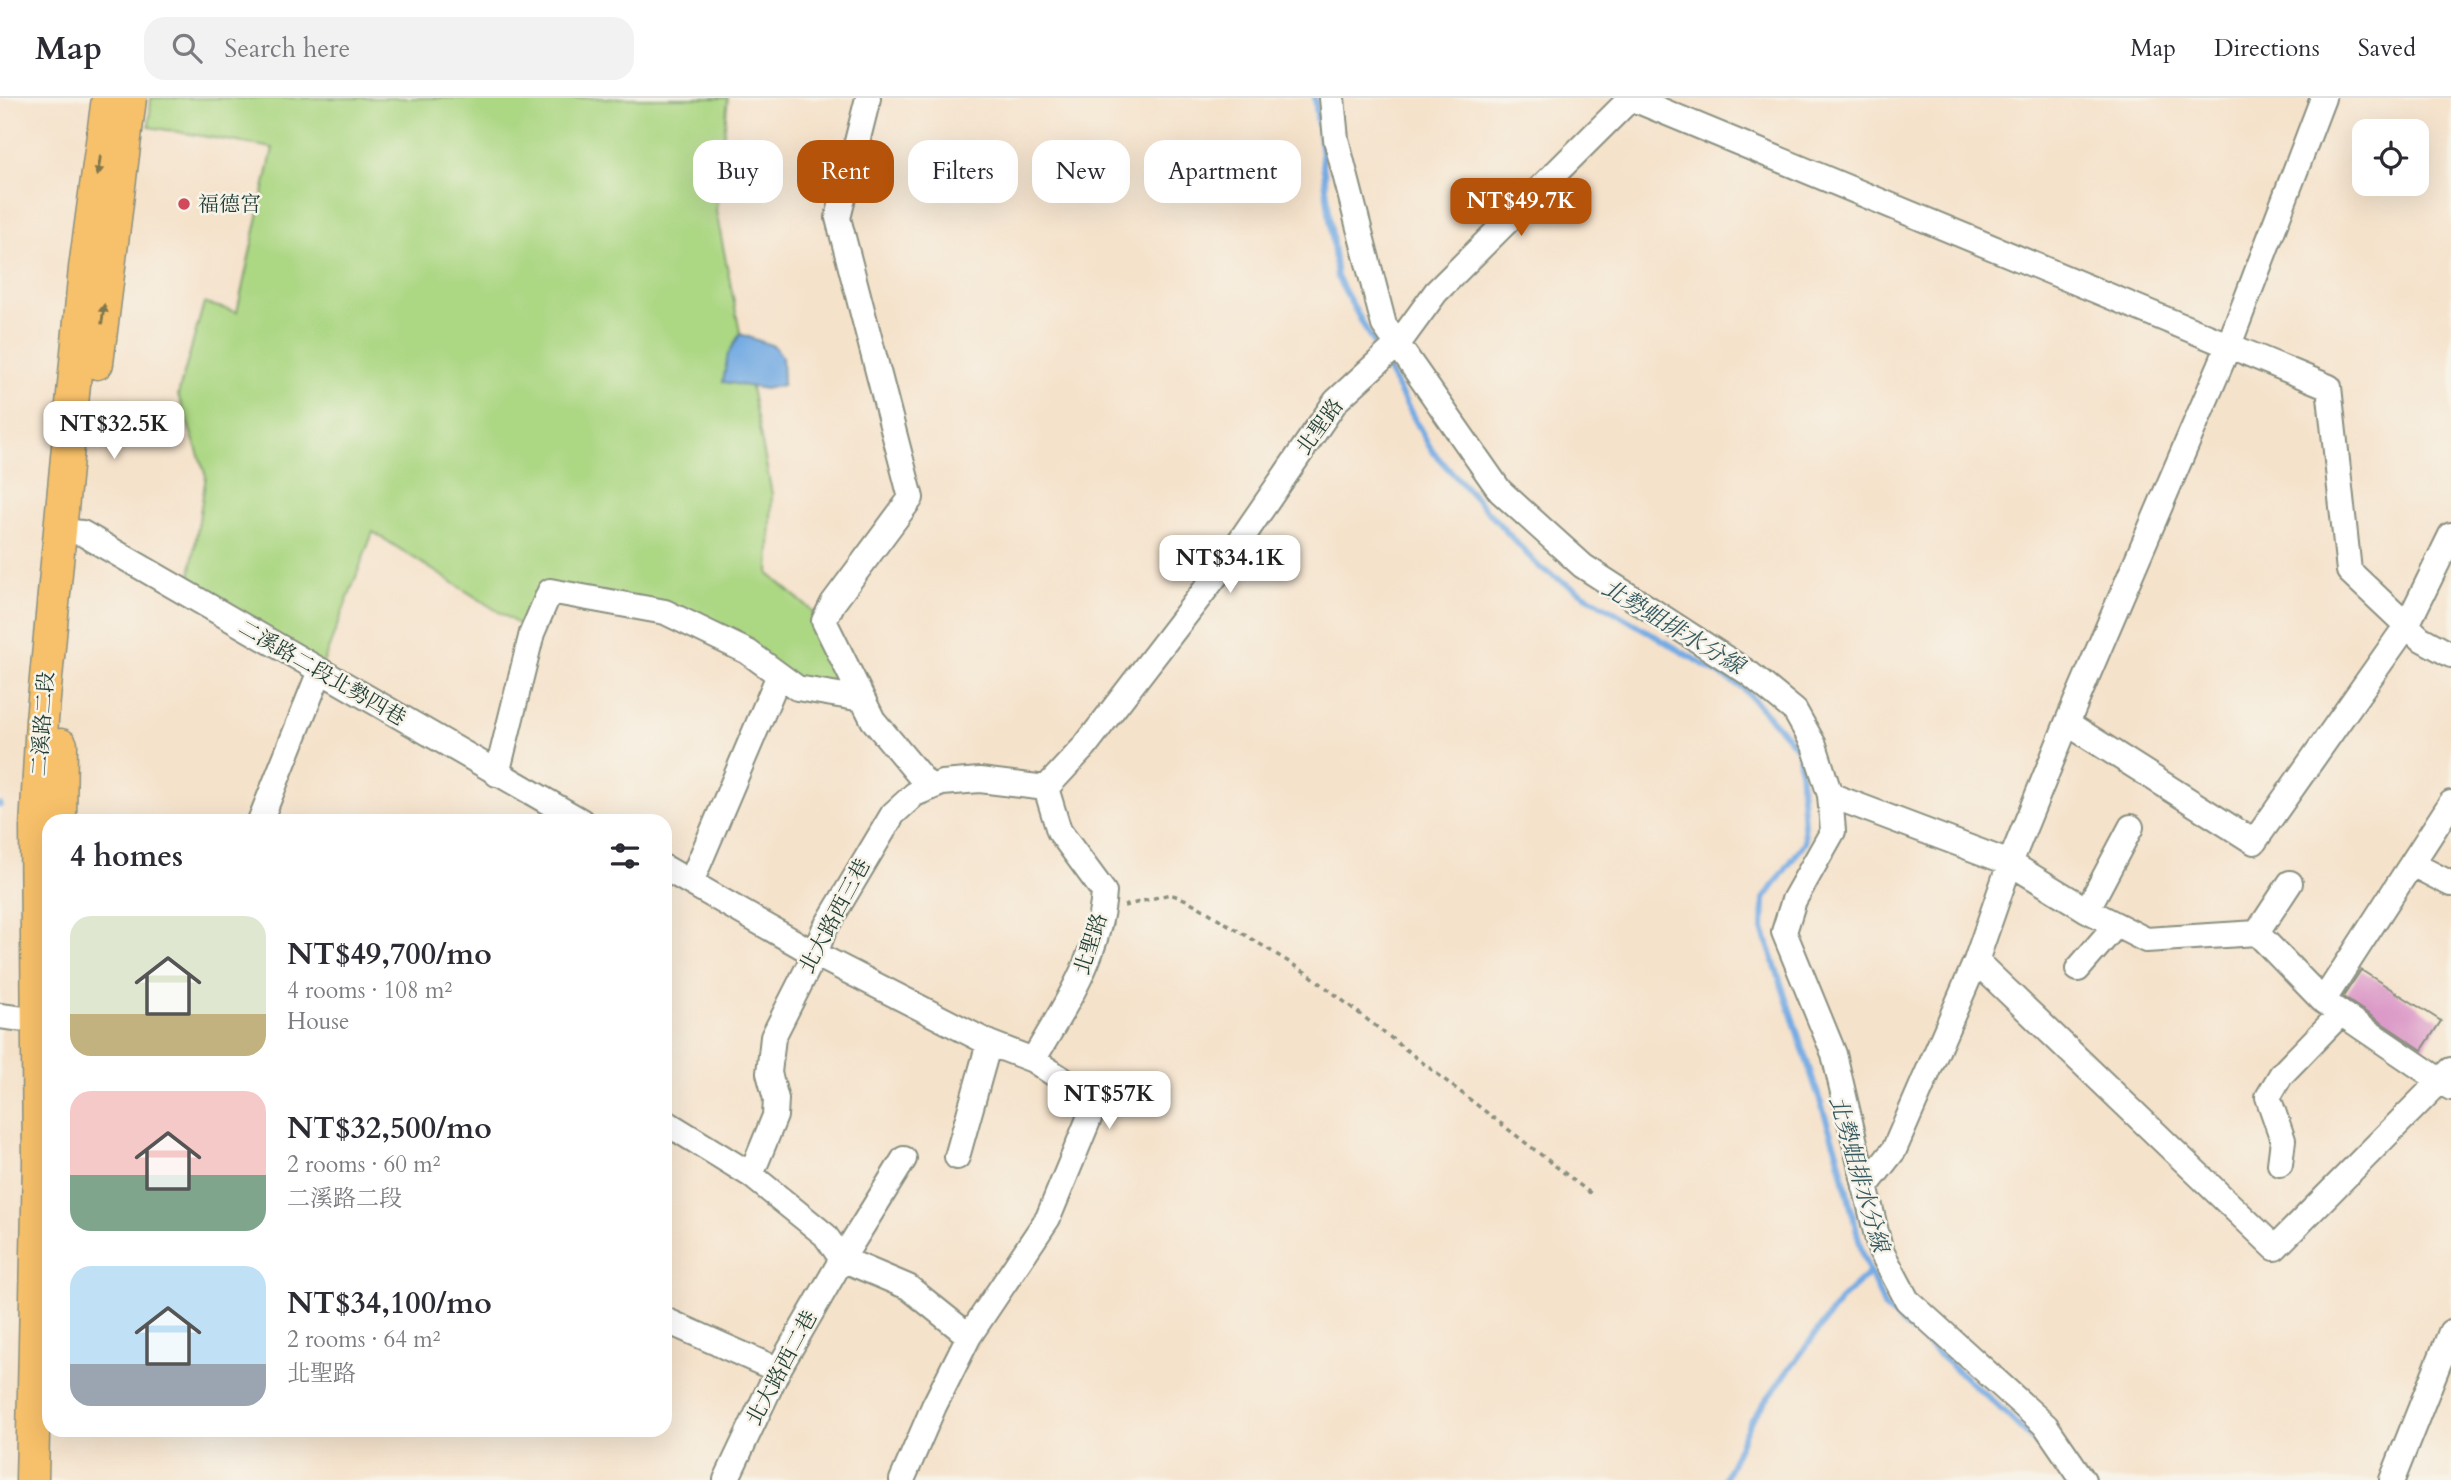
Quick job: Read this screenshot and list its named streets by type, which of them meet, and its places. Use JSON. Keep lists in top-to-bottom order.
{
  "streets": {
    "main road": ["二溪路二段"],
    "street": [
      "北聖路",
      "二溪路二段北勢四巷",
      "北大路西三巷",
      "北大路西二巷"
    ]
  },
  "crossings": [
    ["北聖路", "北大路西三巷"],
    ["二溪路二段北勢四巷", "二溪路二段"]
  ],
  "water": ["北勢蛆排水分線"],
  "places": ["福德宮"],
  "page": {
    "header": "Map",
    "search": "Search here",
    "nav": ["Map", "Directions", "Saved"],
    "chip": [
      "Buy",
      "Rent",
      "Filters",
      "New",
      "Apartment"
    ],
    "price": [
      "NT$49.7K",
      "NT$32.5K",
      "NT$34.1K",
      "NT$57K"
    ],
    "heading": "4 homes",
    "list": [
      {
        "name": "NT$49,700/mo",
        "note": "4 rooms · 108 m² · House"
      },
      {
        "name": "NT$32,500/mo",
        "note": "2 rooms · 60 m² · 二溪路二段"
      },
      {
        "name": "NT$34,100/mo",
        "note": "2 rooms · 64 m² · 北聖路"
      }
    ]
  }
}
